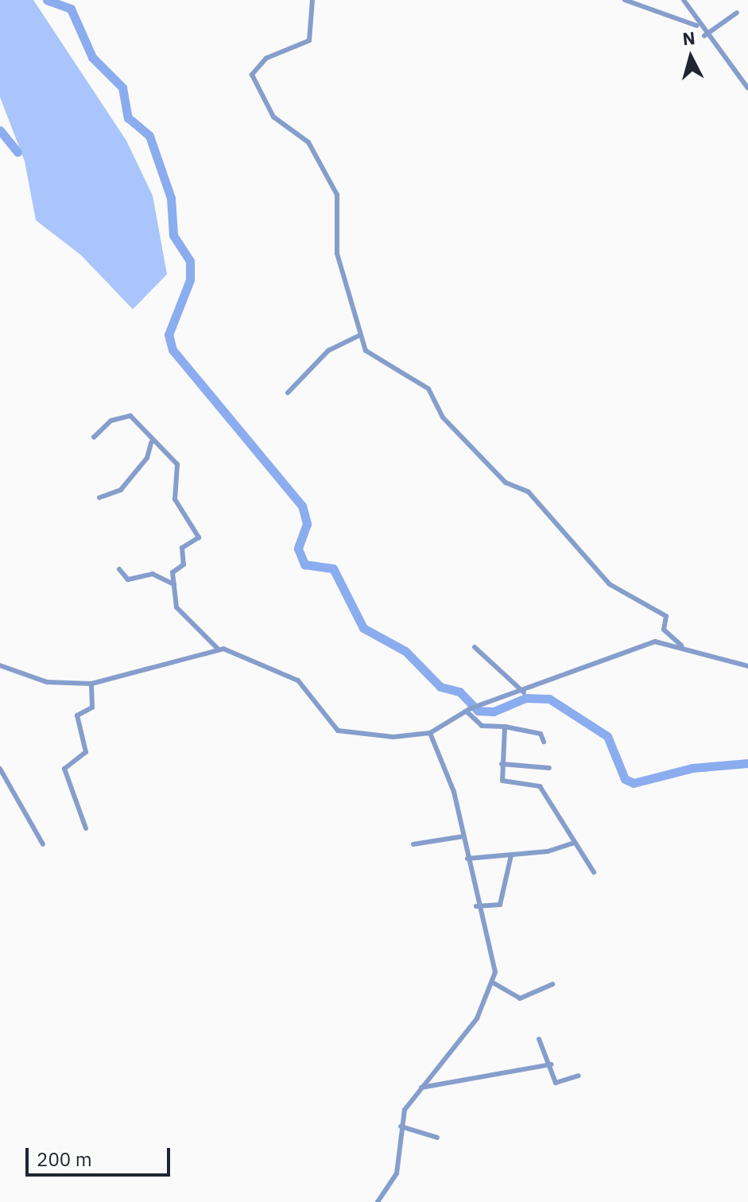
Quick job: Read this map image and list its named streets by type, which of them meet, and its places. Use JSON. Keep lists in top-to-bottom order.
{
  "scale_bar": "200 m",
  "north": "top"
}
